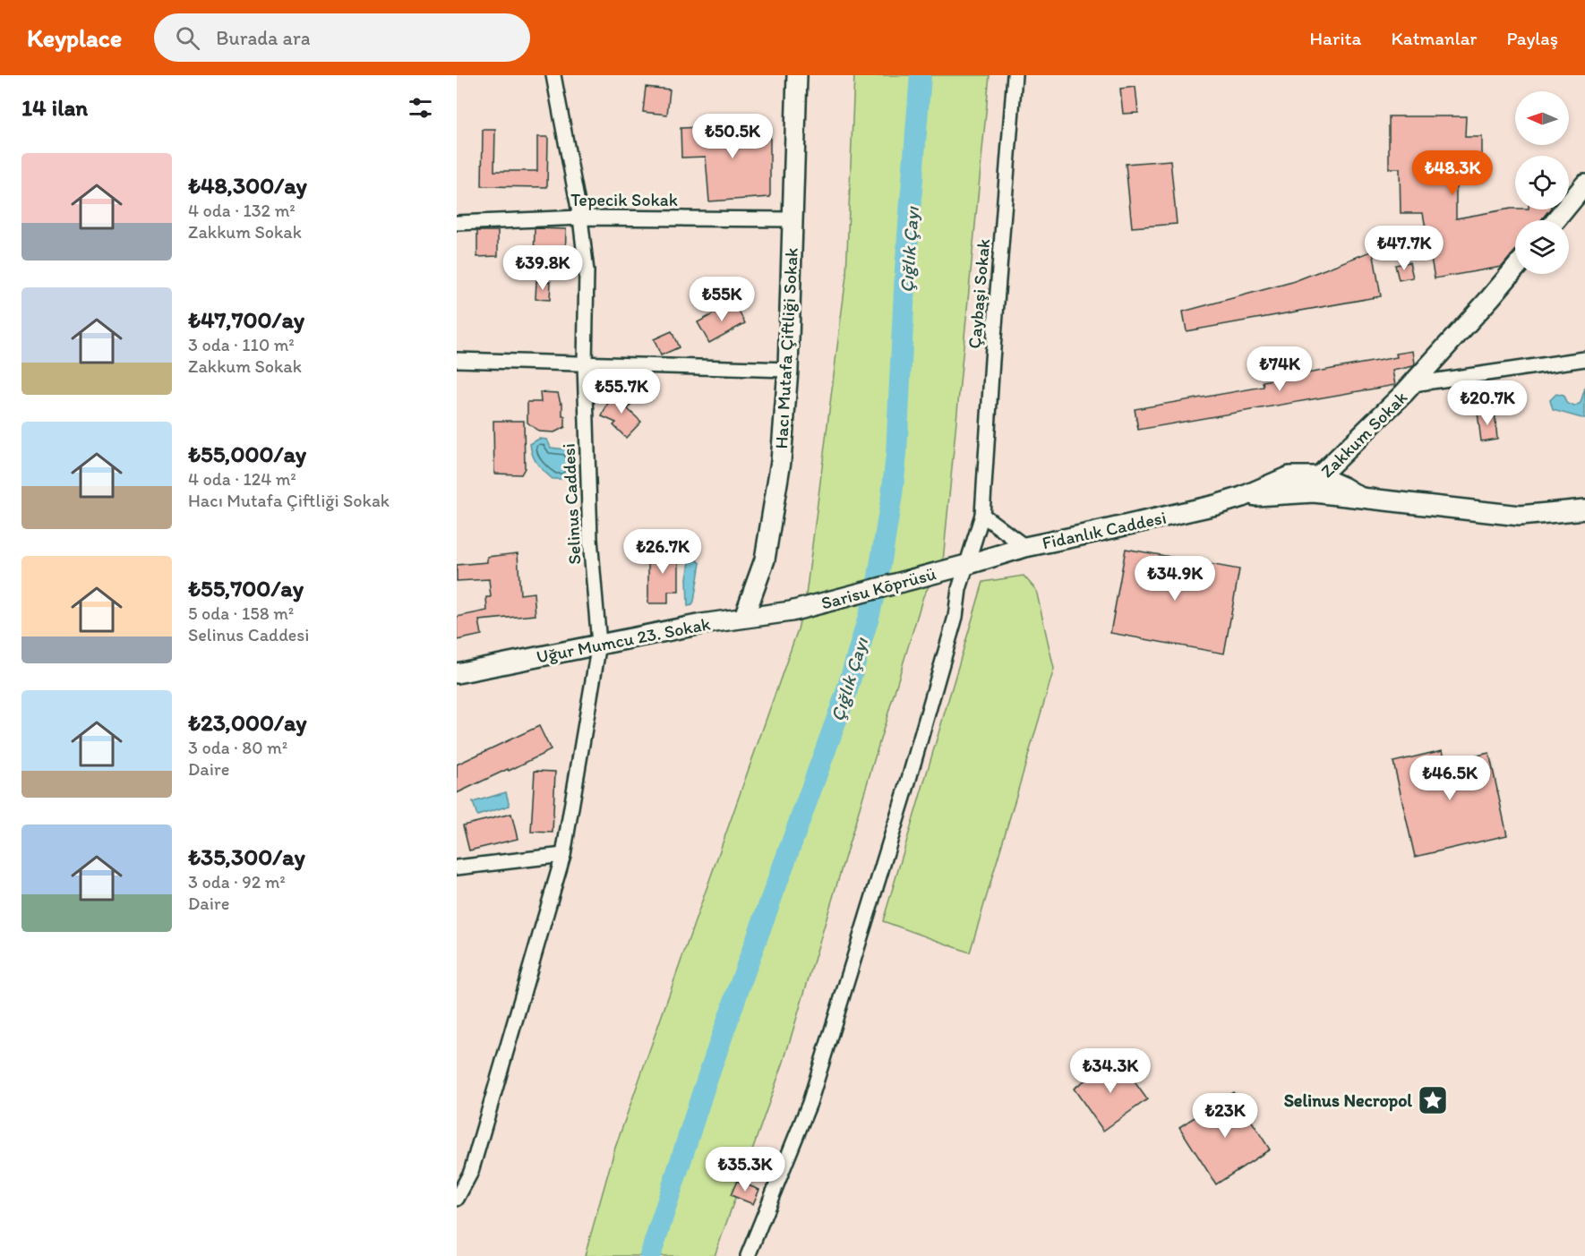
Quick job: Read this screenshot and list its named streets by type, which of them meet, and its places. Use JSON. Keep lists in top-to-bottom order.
{
  "streets": {
    "street": [
      "Tepecik Sokak",
      "Çaybaşi Sokak",
      "Hacı Mutafa Çiftliği Sokak",
      "Zakkum Sokak",
      "Selinus Caddesi",
      "Fidanlık Caddesi",
      "Sarisu Kōprüsü",
      "Uğur Mumcu 23. Sokak"
    ]
  },
  "crossings": [
    ["Tepecik Sokak", "Hacı Mutafa Çiftliği Sokak"],
    ["Tepecik Sokak", "Selinus Caddesi"],
    ["Çaybaşi Sokak", "Fidanlık Caddesi"],
    ["Çaybaşi Sokak", "Sarisu Kōprüsü"],
    ["Hacı Mutafa Çiftliği Sokak", "Uğur Mumcu 23. Sokak"],
    ["Zakkum Sokak", "Fidanlık Caddesi"],
    ["Selinus Caddesi", "Uğur Mumcu 23. Sokak"],
    ["Fidanlık Caddesi", "Sarisu Kōprüsü"],
    ["Sarisu Kōprüsü", "Uğur Mumcu 23. Sokak"]
  ],
  "water": ["Çığlık Çayı"],
  "places": {
    "place": ["Selinus Necropol"]
  },
  "north": "left",
  "page": {
    "header": "Keyplace",
    "search": "Burada ara",
    "nav": ["Harita", "Katmanlar", "Paylaş"],
    "heading": "14 ilan",
    "price": [
      "₺50.5K",
      "₺48.3K",
      "₺47.7K",
      "₺39.8K",
      "₺55K",
      "₺74K",
      "₺55.7K",
      "₺20.7K",
      "₺26.7K",
      "₺34.9K",
      "₺46.5K",
      "₺34.3K",
      "₺23K",
      "₺35.3K"
    ],
    "list": [
      {
        "name": "₺48,300/ay",
        "note": "4 oda · 132 m² · Zakkum Sokak"
      },
      {
        "name": "₺47,700/ay",
        "note": "3 oda · 110 m² · Zakkum Sokak"
      },
      {
        "name": "₺55,000/ay",
        "note": "4 oda · 124 m² · Hacı Mutafa Çiftliği Sokak"
      },
      {
        "name": "₺55,700/ay",
        "note": "5 oda · 158 m² · Selinus Caddesi"
      },
      {
        "name": "₺23,000/ay",
        "note": "3 oda · 80 m² · Daire"
      },
      {
        "name": "₺35,300/ay",
        "note": "3 oda · 92 m² · Daire"
      }
    ]
  }
}
